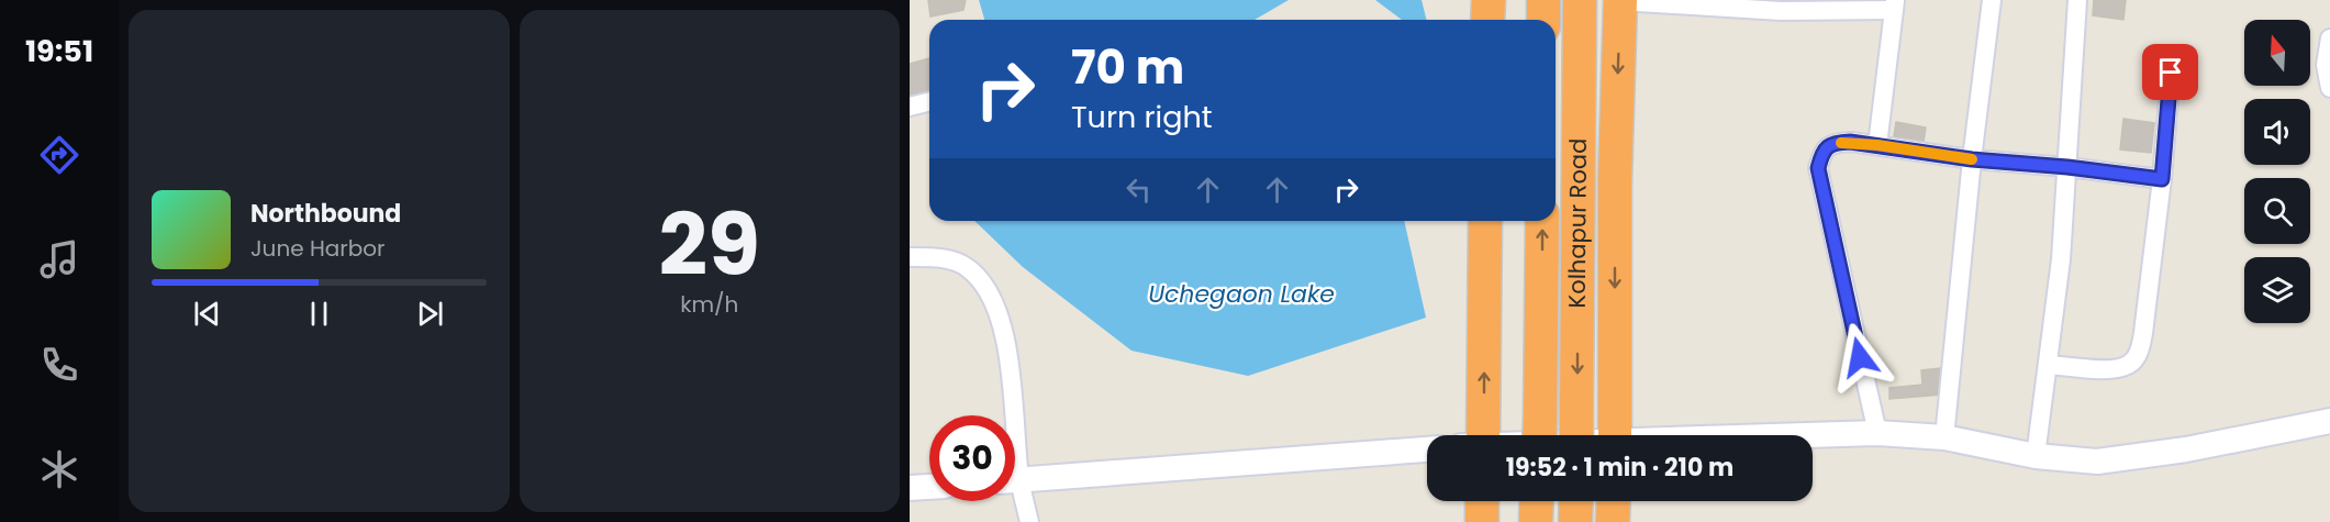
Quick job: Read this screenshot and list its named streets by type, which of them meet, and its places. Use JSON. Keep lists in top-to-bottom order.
{
  "streets": {
    "highway": ["Kolhapur Road"]
  },
  "water": ["Uchegaon Lake"],
  "north": "top",
  "page": {
    "tabs": "19:51",
    "tile": ["29", "km/h"],
    "turn": ["70 m", "Turn right"],
    "song": ["Northbound", "June Harbor"],
    "limit": "30",
    "trip": "19:52 · 1 min · 210 m"
  }
}
